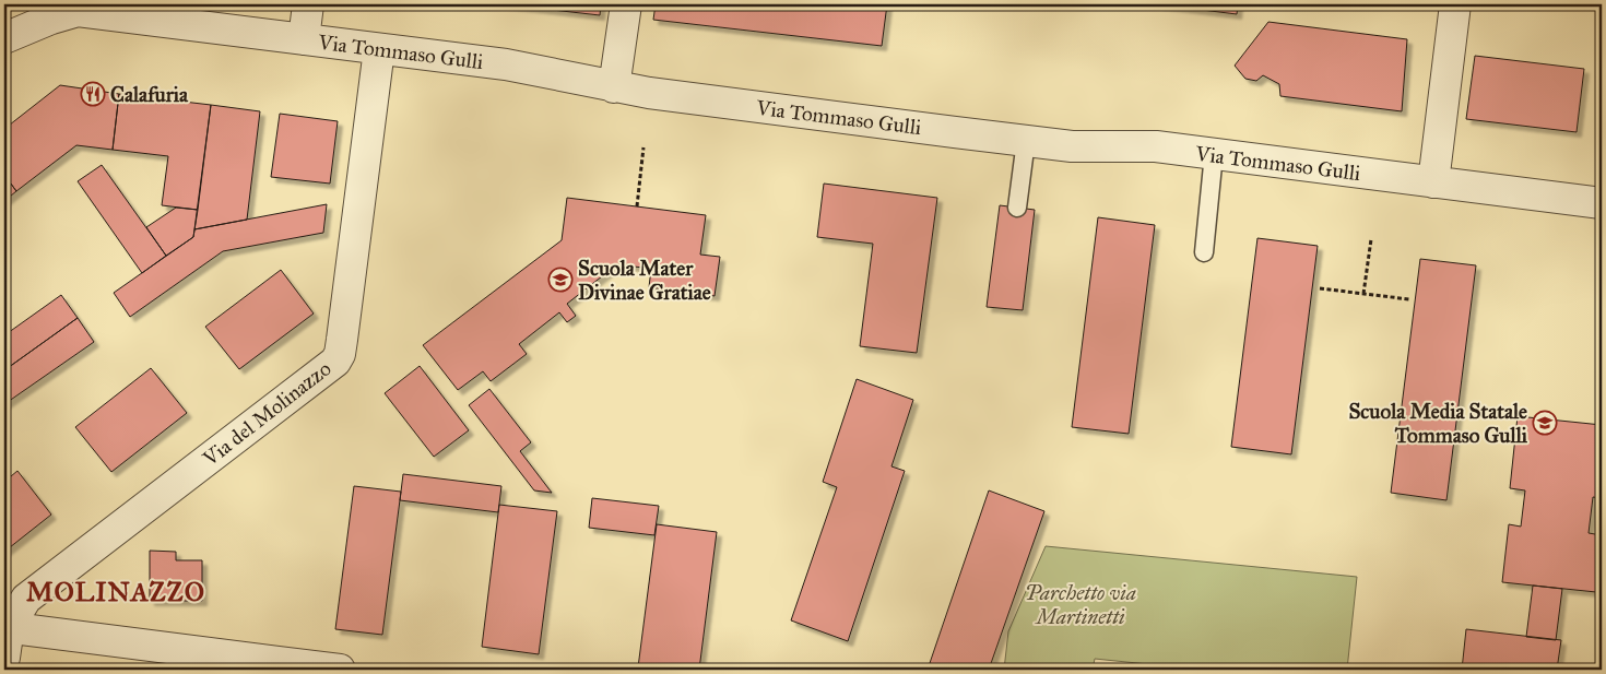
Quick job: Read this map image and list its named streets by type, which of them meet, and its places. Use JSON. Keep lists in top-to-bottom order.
{
  "streets": {
    "street": ["Via Tommaso Gulli", "Via del Molinazzo"]
  },
  "crossings": [
    ["Via Tommaso Gulli", "Via del Molinazzo"]
  ],
  "districts": ["MOLINAZZO"],
  "parks": ["Parchetto via Martinetti"],
  "places": {
    "restaurant": ["Calafuria"],
    "school or university": ["Scuola Mater Divinae Gratiae", "Scuola Media Statale Tommaso Gulli"]
  }
}
